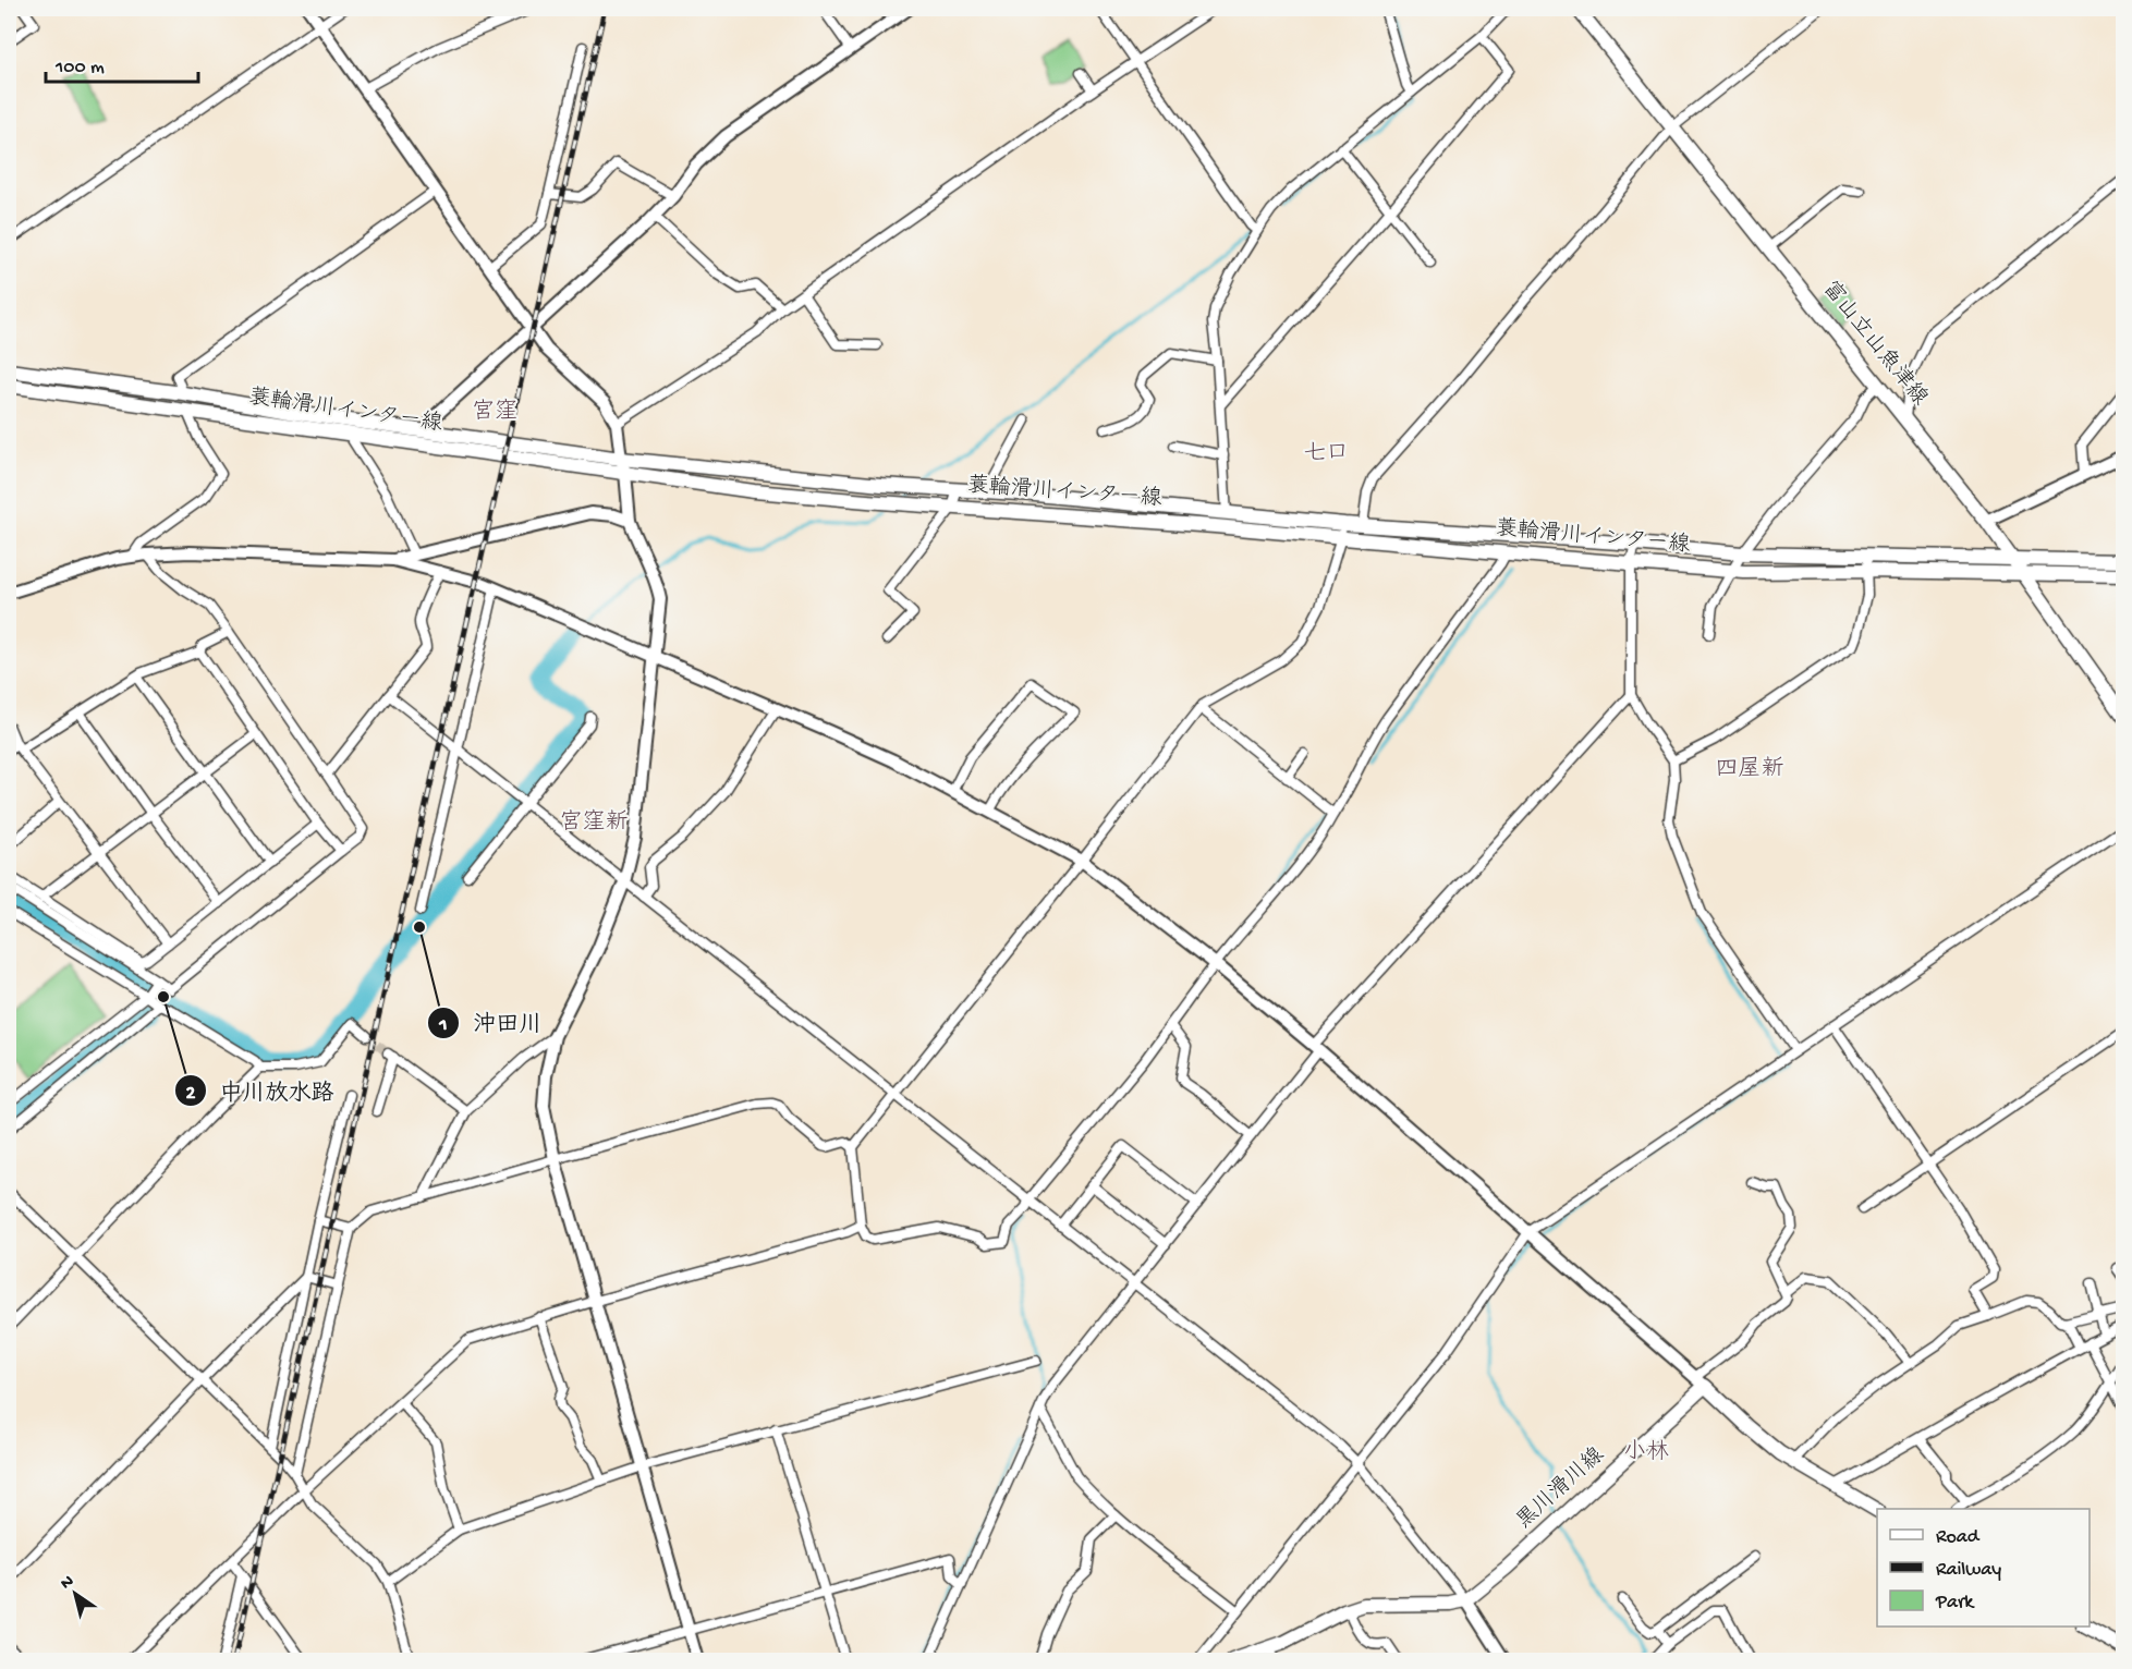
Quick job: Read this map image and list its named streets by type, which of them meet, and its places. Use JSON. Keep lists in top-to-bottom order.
{
  "streets": {
    "main road": ["富山立山魚津線", "蓑輪滑川インター線", "黒川滑川線"]
  },
  "crossings": [
    ["富山立山魚津線", "蓑輪滑川インター線"]
  ],
  "districts": [
    "宮窪",
    "七口",
    "四屋新",
    "宮窪新",
    "小林"
  ],
  "places": ["沖田川", "中川放水路"],
  "legend": ["Road", "Railway", "Park"],
  "scale_bar": "100 m",
  "north": "top left"
}
